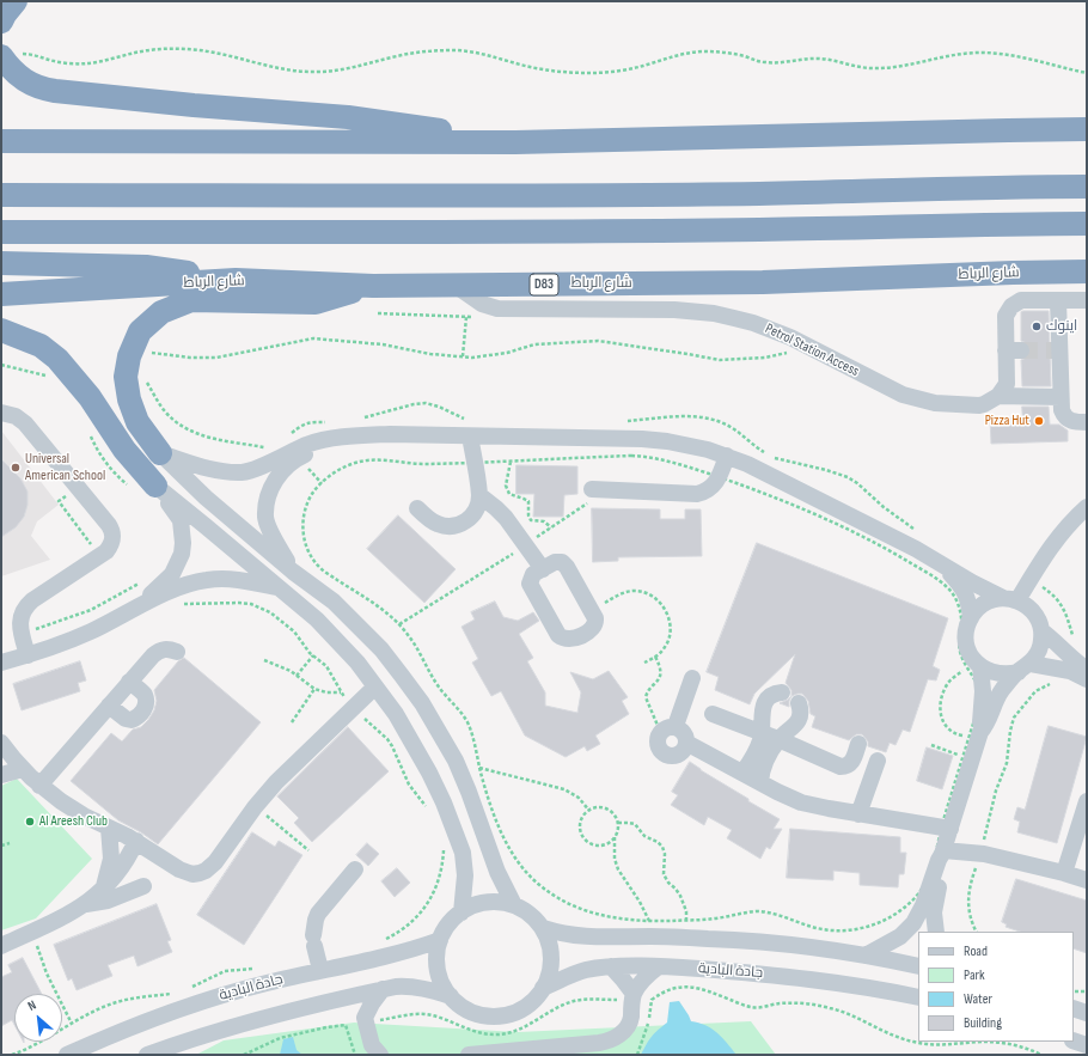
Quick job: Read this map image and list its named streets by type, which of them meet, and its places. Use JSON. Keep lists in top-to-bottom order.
{
  "streets": {
    "highway": ["شارع الرباط", "D83"],
    "street": ["Petrol Station Access", "جادة البادية"]
  },
  "crossings": [
    ["شارع الرباط", "Petrol Station Access"]
  ],
  "places": [
    "اينوك",
    "Pizza Hut",
    "Universal American School",
    "Al Areesh Club"
  ],
  "legend": [
    "Road",
    "Park",
    "Water",
    "Building"
  ],
  "north": "top left"
}
